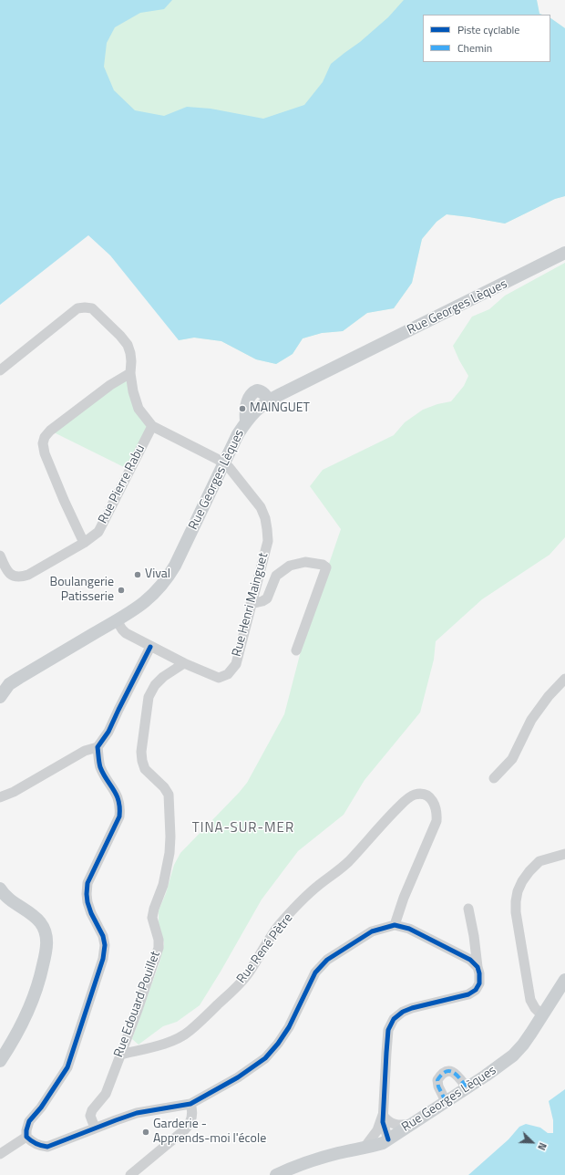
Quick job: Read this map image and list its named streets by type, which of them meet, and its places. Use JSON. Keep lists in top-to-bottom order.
{
  "streets": {
    "main road": ["Rue Georges Lèques"],
    "street": [
      "Rue Pierre Rabu",
      "Rue Henri Mainguet",
      "Rue René Pètre",
      "Rue Edouard Pouillet"
    ]
  },
  "crossings": [
    ["Rue Georges Lèques", "Rue Henri Mainguet"],
    ["Rue Henri Mainguet", "Rue Edouard Pouillet"],
    ["Rue René Pètre", "Rue Edouard Pouillet"]
  ],
  "districts": ["TINA-SUR-MER"],
  "places": [
    "MAINGUET",
    "Vival",
    "Boulangerie Patisserie",
    "Garderie - Apprends-moi l'école"
  ],
  "legend": ["Piste cyclable", "Chemin"],
  "north": "bottom right"
}
